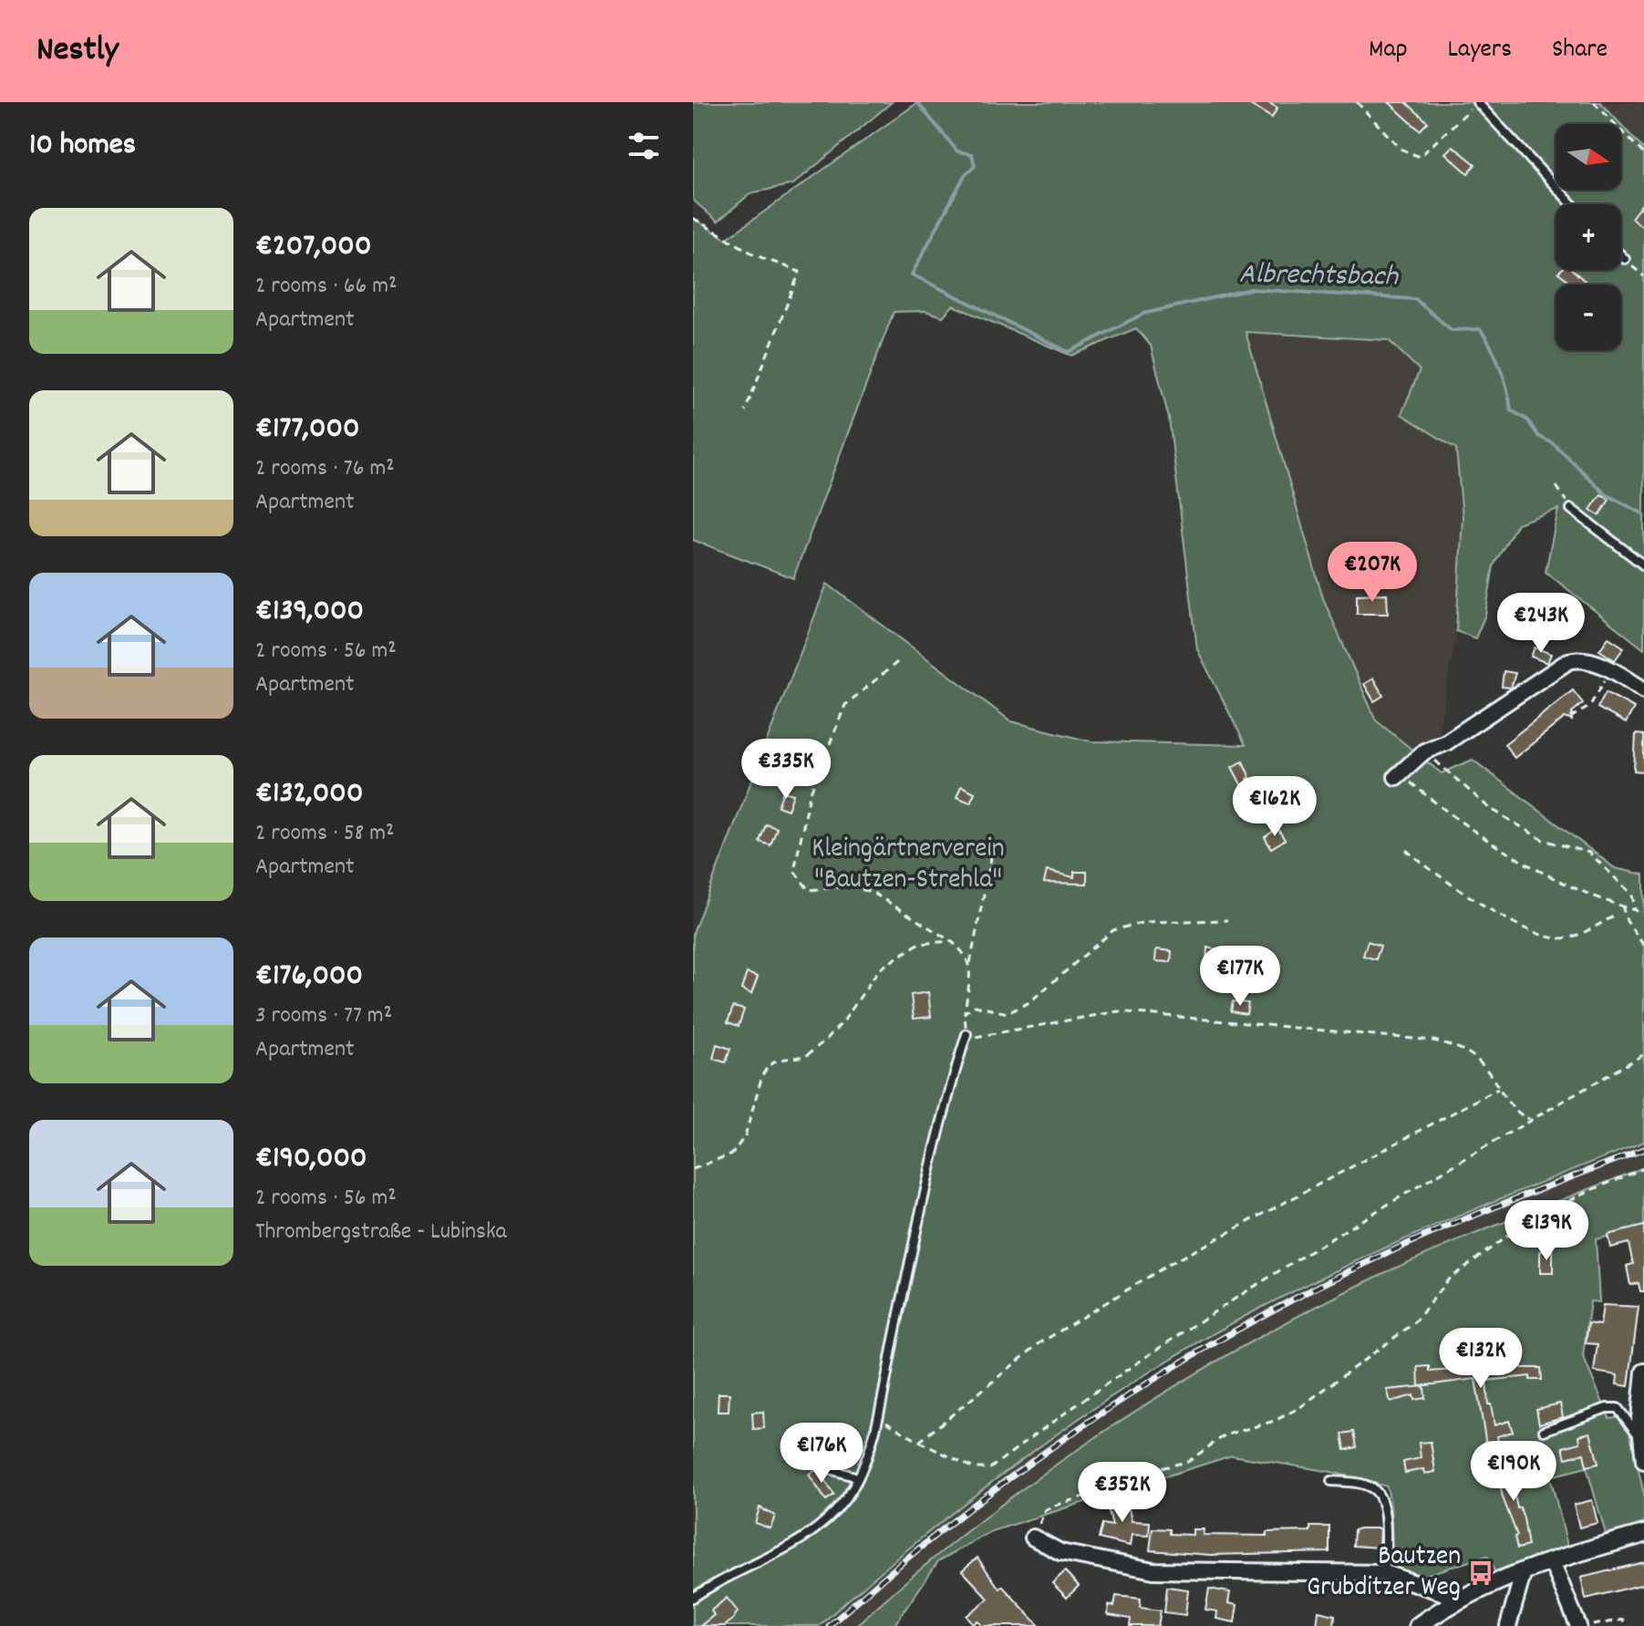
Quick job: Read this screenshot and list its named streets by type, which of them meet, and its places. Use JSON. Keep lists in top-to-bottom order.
{
  "water": ["Albrechtsbach"],
  "parks": ["Kleingärtnerverein \"Bautzen-Strehla\""],
  "places": {
    "bus stop": ["Bautzen Grubditzer Weg"]
  },
  "north": "right",
  "page": {
    "header": "Nestly",
    "nav": ["Map", "Layers", "Share"],
    "heading": "10 homes",
    "map_buttons": ["+", "−"],
    "list": [
      {
        "name": "€207,000",
        "note": "2 rooms · 66 m² · Apartment"
      },
      {
        "name": "€177,000",
        "note": "2 rooms · 76 m² · Apartment"
      },
      {
        "name": "€139,000",
        "note": "2 rooms · 56 m² · Apartment"
      },
      {
        "name": "€132,000",
        "note": "2 rooms · 58 m² · Apartment"
      },
      {
        "name": "€176,000",
        "note": "3 rooms · 77 m² · Apartment"
      },
      {
        "name": "€190,000",
        "note": "2 rooms · 56 m² · Thrombergstraße - Lubinska"
      }
    ],
    "price": [
      "€207K",
      "€243K",
      "€335K",
      "€162K",
      "€177K",
      "€139K",
      "€132K",
      "€176K",
      "€190K",
      "€352K"
    ]
  }
}
